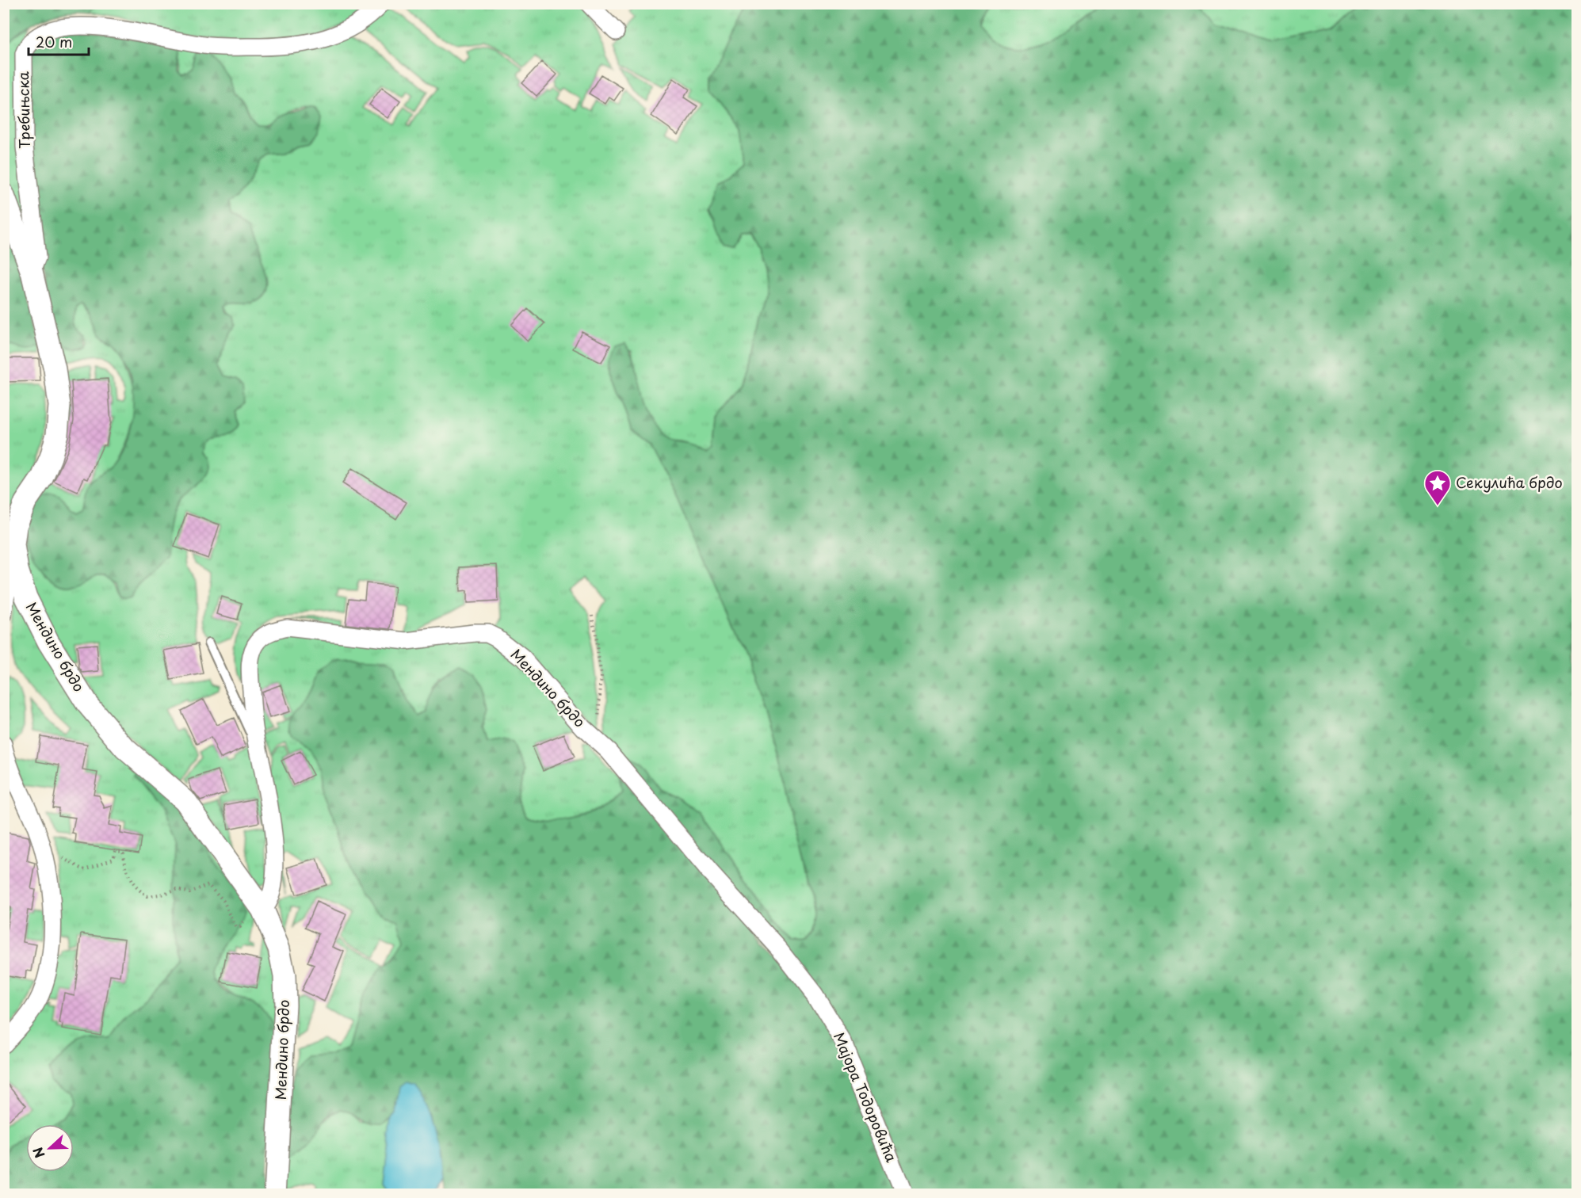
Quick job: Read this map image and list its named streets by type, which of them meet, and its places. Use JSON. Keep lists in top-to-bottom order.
{
  "streets": {
    "street": ["Требињска", "Мендино брдо", "Мајора Тодоровића"]
  },
  "crossings": [
    ["Требињска", "Мендино брдо"],
    ["Мендино брдо", "Мајора Тодоровића"]
  ],
  "places": {
    "place": ["Секулића брдо"]
  },
  "scale_bar": "20 m",
  "north": "left"
}
